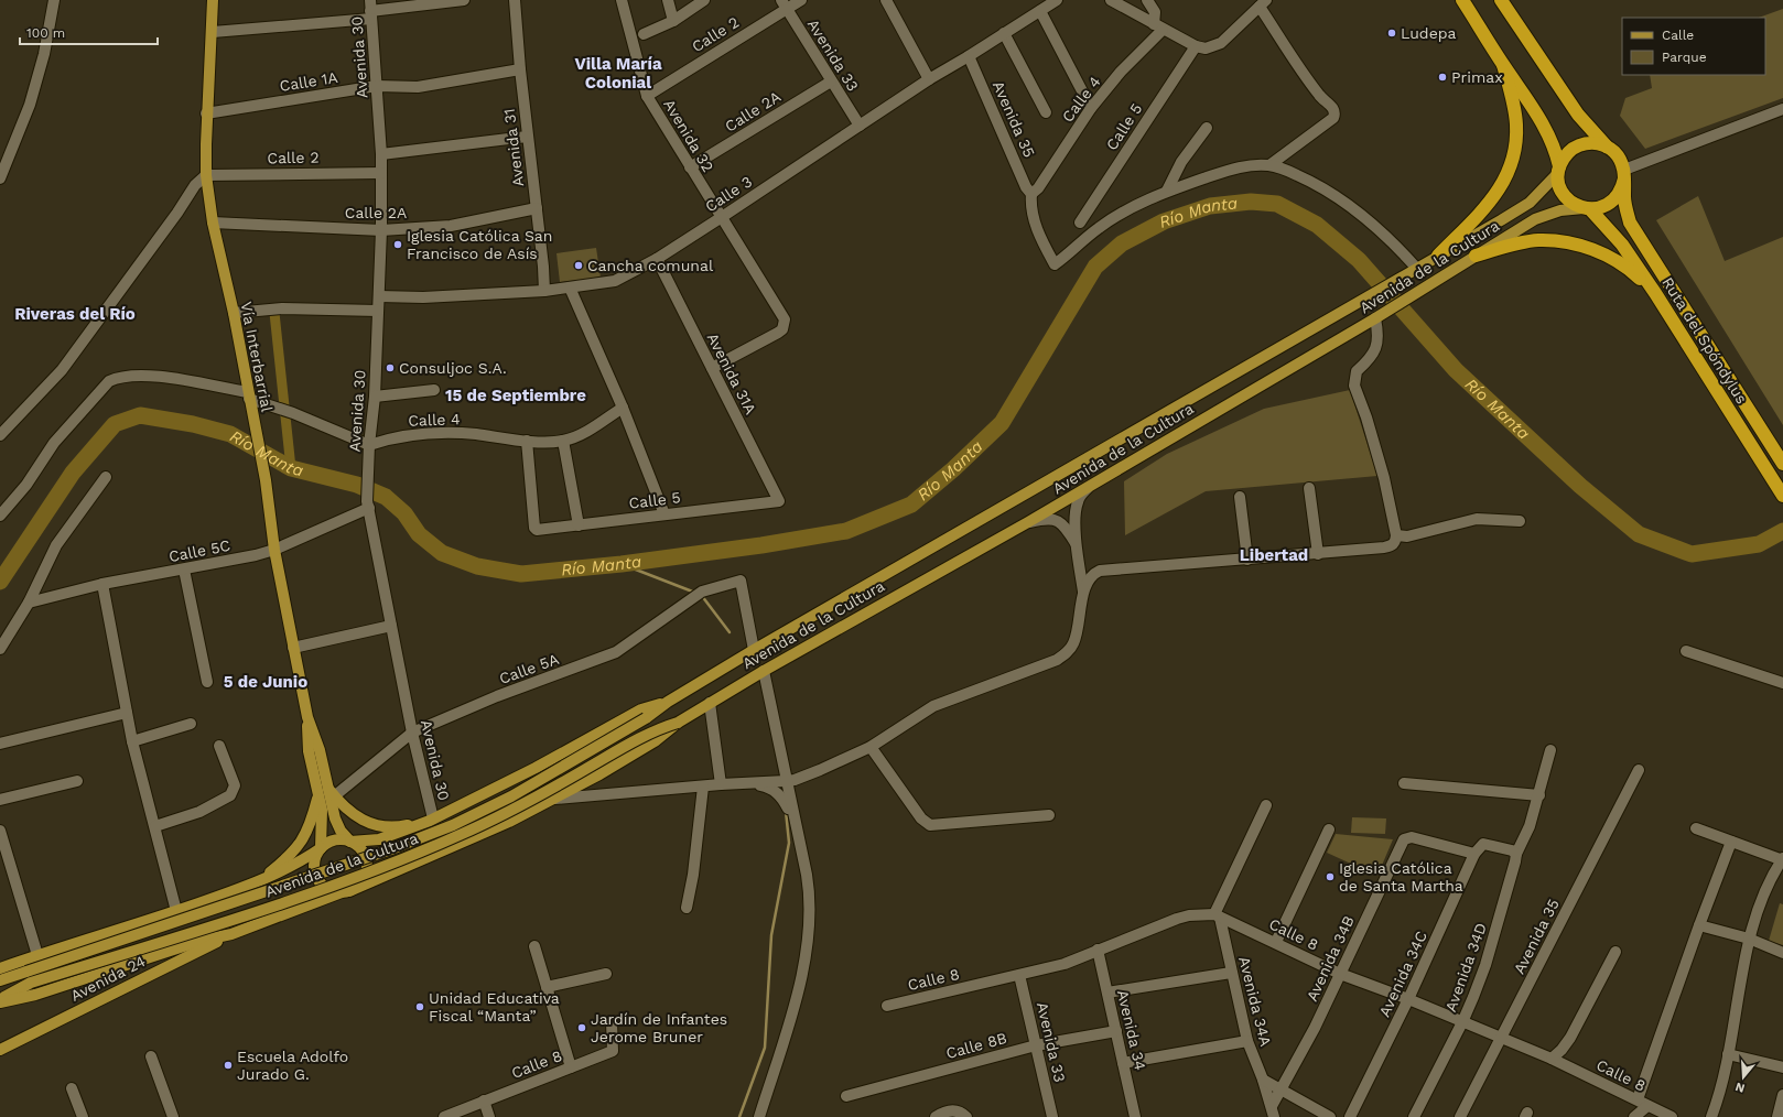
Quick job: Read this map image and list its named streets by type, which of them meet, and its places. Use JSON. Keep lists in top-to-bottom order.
{
  "streets": {
    "highway": ["Ruta del Spóndylus"],
    "main road": ["Avenida de la Cultura", "Vía Interbarrial", "Avenida 24"],
    "street": [
      "Calle 2",
      "Avenida 33",
      "Avenida 30",
      "Calle 1A",
      "Calle 4",
      "Calle 2A",
      "Avenida 35",
      "Calle 5",
      "Avenida 32",
      "Avenida 31",
      "Calle 3",
      "Avenida 31A",
      "Calle 5C",
      "Calle 5A",
      "Calle 8",
      "Avenida 34B",
      "Avenida 34D",
      "Avenida 34C",
      "Avenida 34A",
      "Avenida 34",
      "Calle 8B"
    ]
  },
  "crossings": [
    ["Calle 2", "Avenida 33"],
    ["Calle 2", "Avenida 30"],
    ["Calle 2", "Avenida 32"],
    ["Calle 2", "Vía Interbarrial"],
    ["Avenida 33", "Calle 2A"],
    ["Avenida 33", "Calle 3"],
    ["Avenida 33", "Calle 8"],
    ["Avenida 33", "Calle 8B"],
    ["Avenida 30", "Calle 1A"],
    ["Avenida 30", "Calle 4"],
    ["Avenida 30", "Calle 2A"],
    ["Avenida 30", "Calle 3"],
    ["Avenida 30", "Avenida de la Cultura"],
    ["Avenida 30", "Calle 5C"],
    ["Avenida 30", "Calle 5A"],
    ["Calle 1A", "Avenida 31"],
    ["Calle 1A", "Vía Interbarrial"],
    ["Calle 4", "Avenida 35"],
    ["Calle 4", "Calle 5"],
    ["Calle 2A", "Avenida 32"],
    ["Calle 2A", "Avenida 31"],
    ["Calle 2A", "Vía Interbarrial"],
    ["Avenida 35", "Calle 3"],
    ["Avenida 35", "Calle 8"],
    ["Calle 5", "Avenida 31A"],
    ["Avenida 32", "Calle 3"],
    ["Avenida 32", "Avenida 31A"],
    ["Avenida 31", "Calle 3"],
    ["Calle 3", "Avenida 31A"],
    ["Avenida de la Cultura", "Ruta del Spóndylus"],
    ["Avenida de la Cultura", "Vía Interbarrial"],
    ["Avenida de la Cultura", "Calle 5A"],
    ["Avenida de la Cultura", "Avenida 24"],
    ["Vía Interbarrial", "Calle 5C"],
    ["Vía Interbarrial", "Calle 5A"],
    ["Calle 8", "Avenida 34B"],
    ["Calle 8", "Avenida 34D"],
    ["Calle 8", "Avenida 34C"],
    ["Calle 8", "Avenida 34A"],
    ["Calle 8", "Avenida 34"],
    ["Avenida 34B", "Avenida 34C"],
    ["Avenida 34B", "Avenida 34A"],
    ["Avenida 34D", "Avenida 34C"],
    ["Avenida 34", "Calle 8B"]
  ],
  "districts": [
    "Villa María Colonial",
    "Riveras del Río",
    "15 de Septiembre",
    "Libertad",
    "5 de Junio"
  ],
  "water": ["Río Manta"],
  "places": [
    "Ludepa",
    "Primax",
    "Iglesia Católica San Francisco de Asís",
    "Cancha comunal",
    "Consuljoc S.A.",
    "Iglesia Católica de Santa Martha",
    "Unidad Educativa Fiscal “Manta”",
    "Jardín de Infantes Jerome Bruner",
    "Escuela Adolfo Jurado G."
  ],
  "legend": ["Calle", "Parque"],
  "scale_bar": "100 m",
  "north": "bottom"
}
